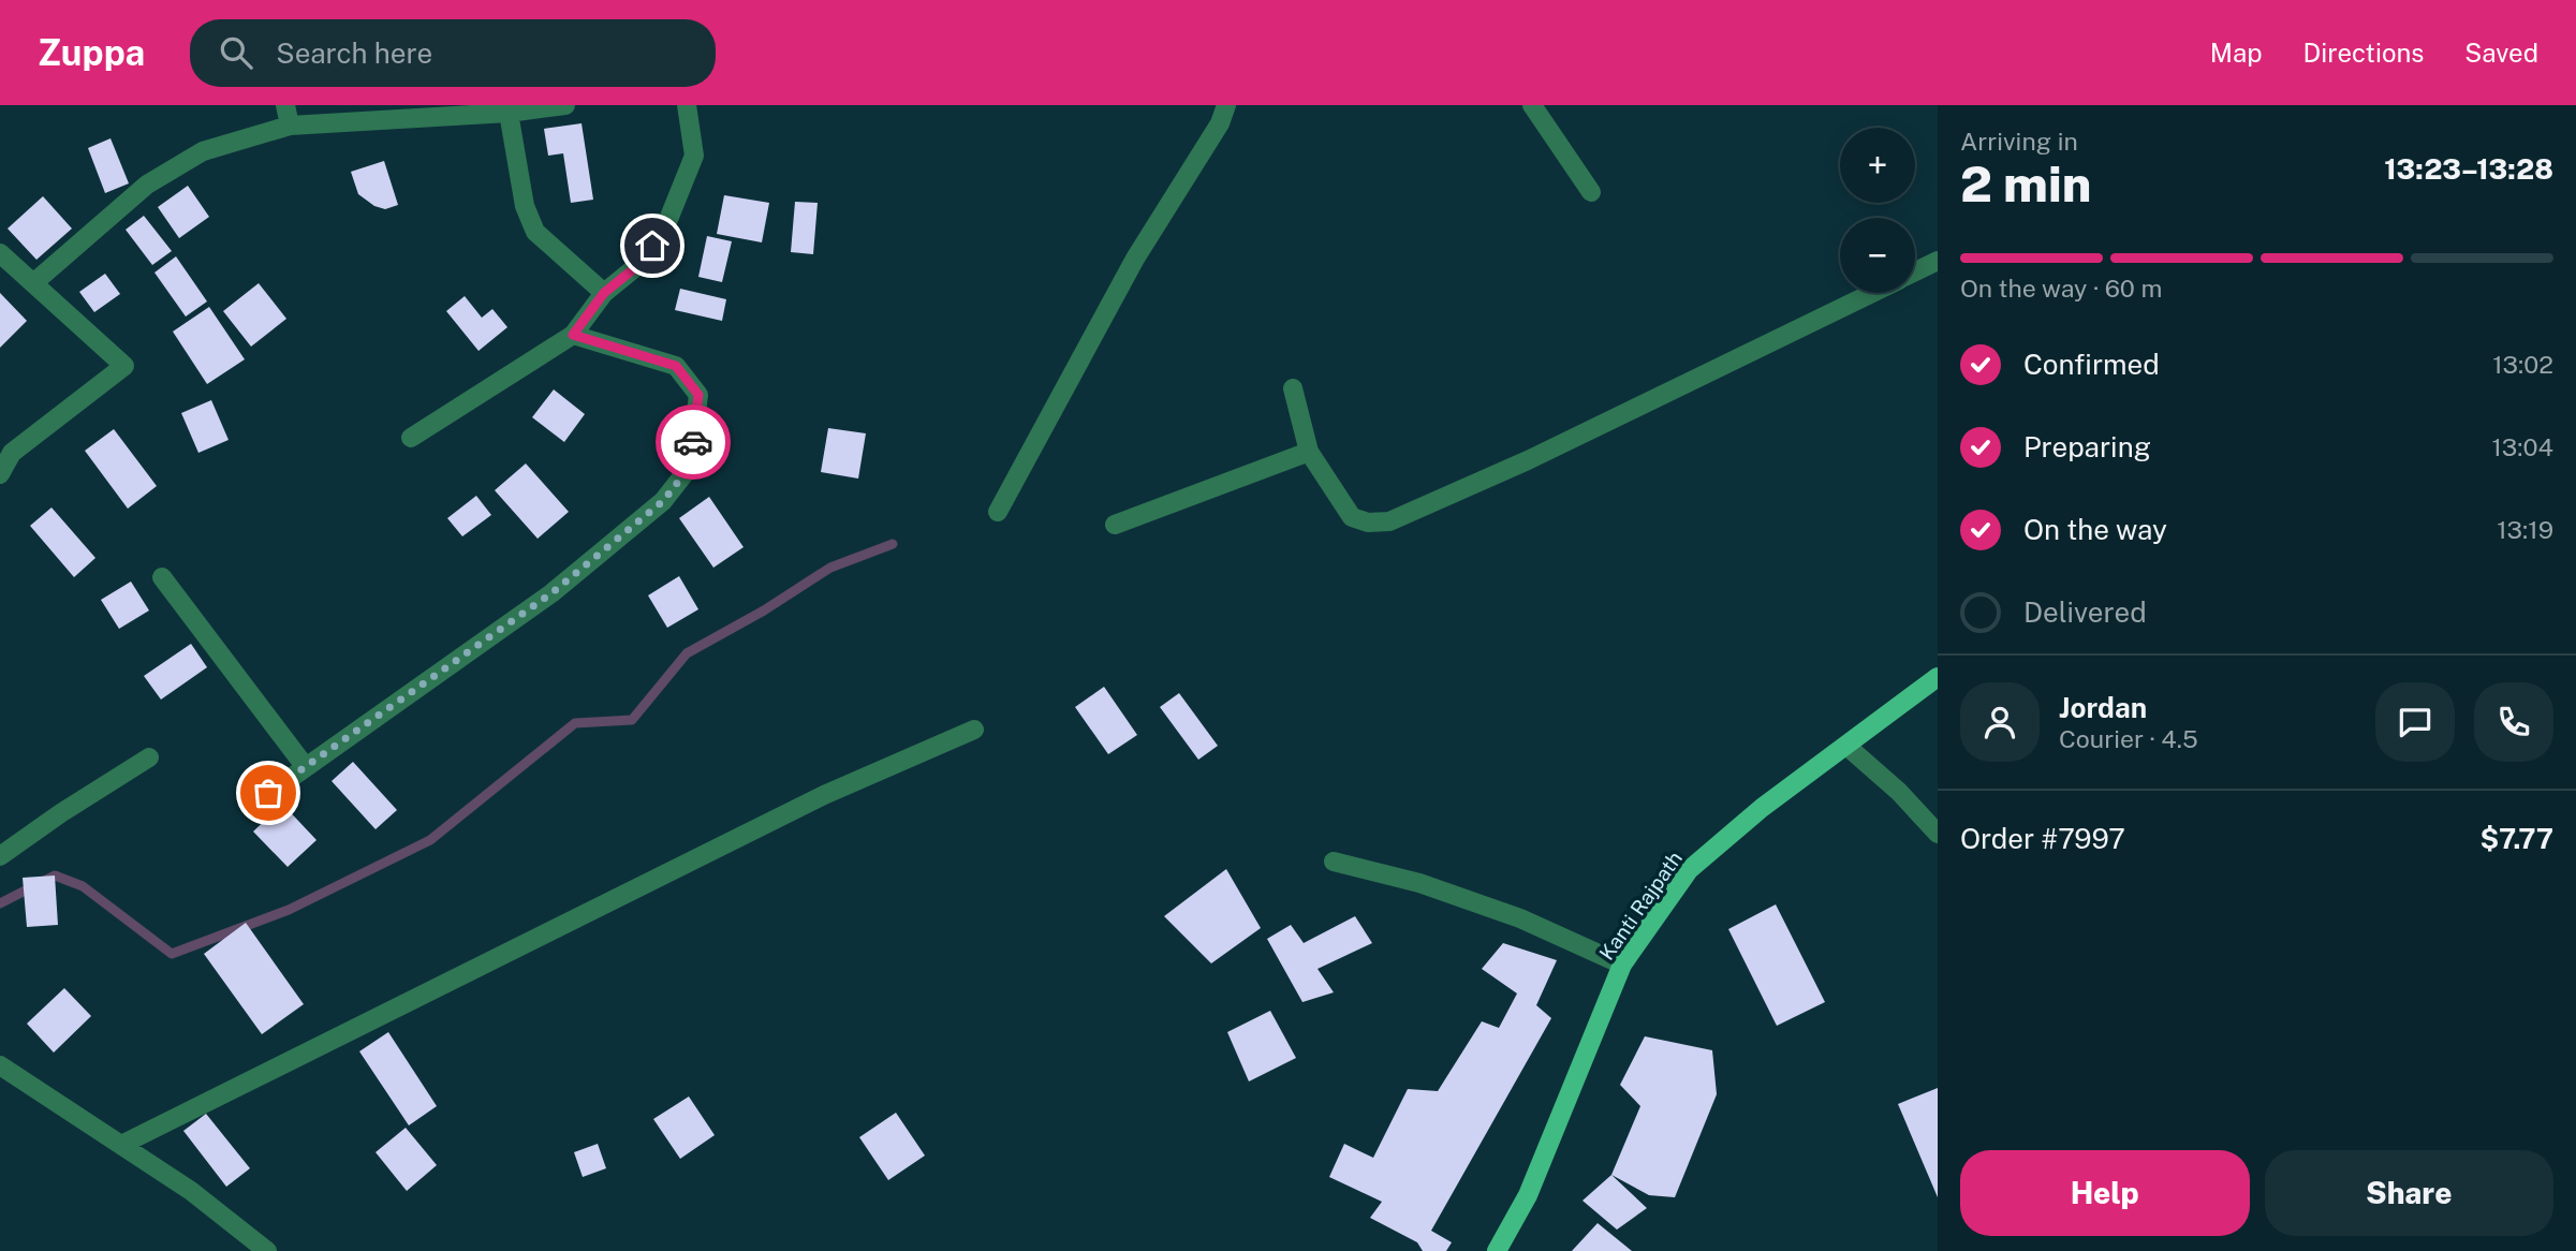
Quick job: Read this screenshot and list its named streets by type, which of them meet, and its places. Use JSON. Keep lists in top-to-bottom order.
{
  "streets": {
    "main road": ["Kanti Rajpath"]
  },
  "page": {
    "header": "Zuppa",
    "search": "Search here",
    "nav": ["Map", "Directions", "Saved"],
    "heading": ["2 min", "Arriving in", "13:23–13:28"],
    "panel": [
      "Jordan",
      "Courier · 4.5",
      "Order #7997",
      "$7.77"
    ],
    "map_buttons": ["+", "−"],
    "bar": "On the way · 60 m",
    "list": [
      ["Confirmed", "13:02"],
      ["Preparing", "13:04"],
      ["On the way", "13:19"],
      "Delivered"
    ],
    "buttons": ["Help", "Share"]
  }
}
